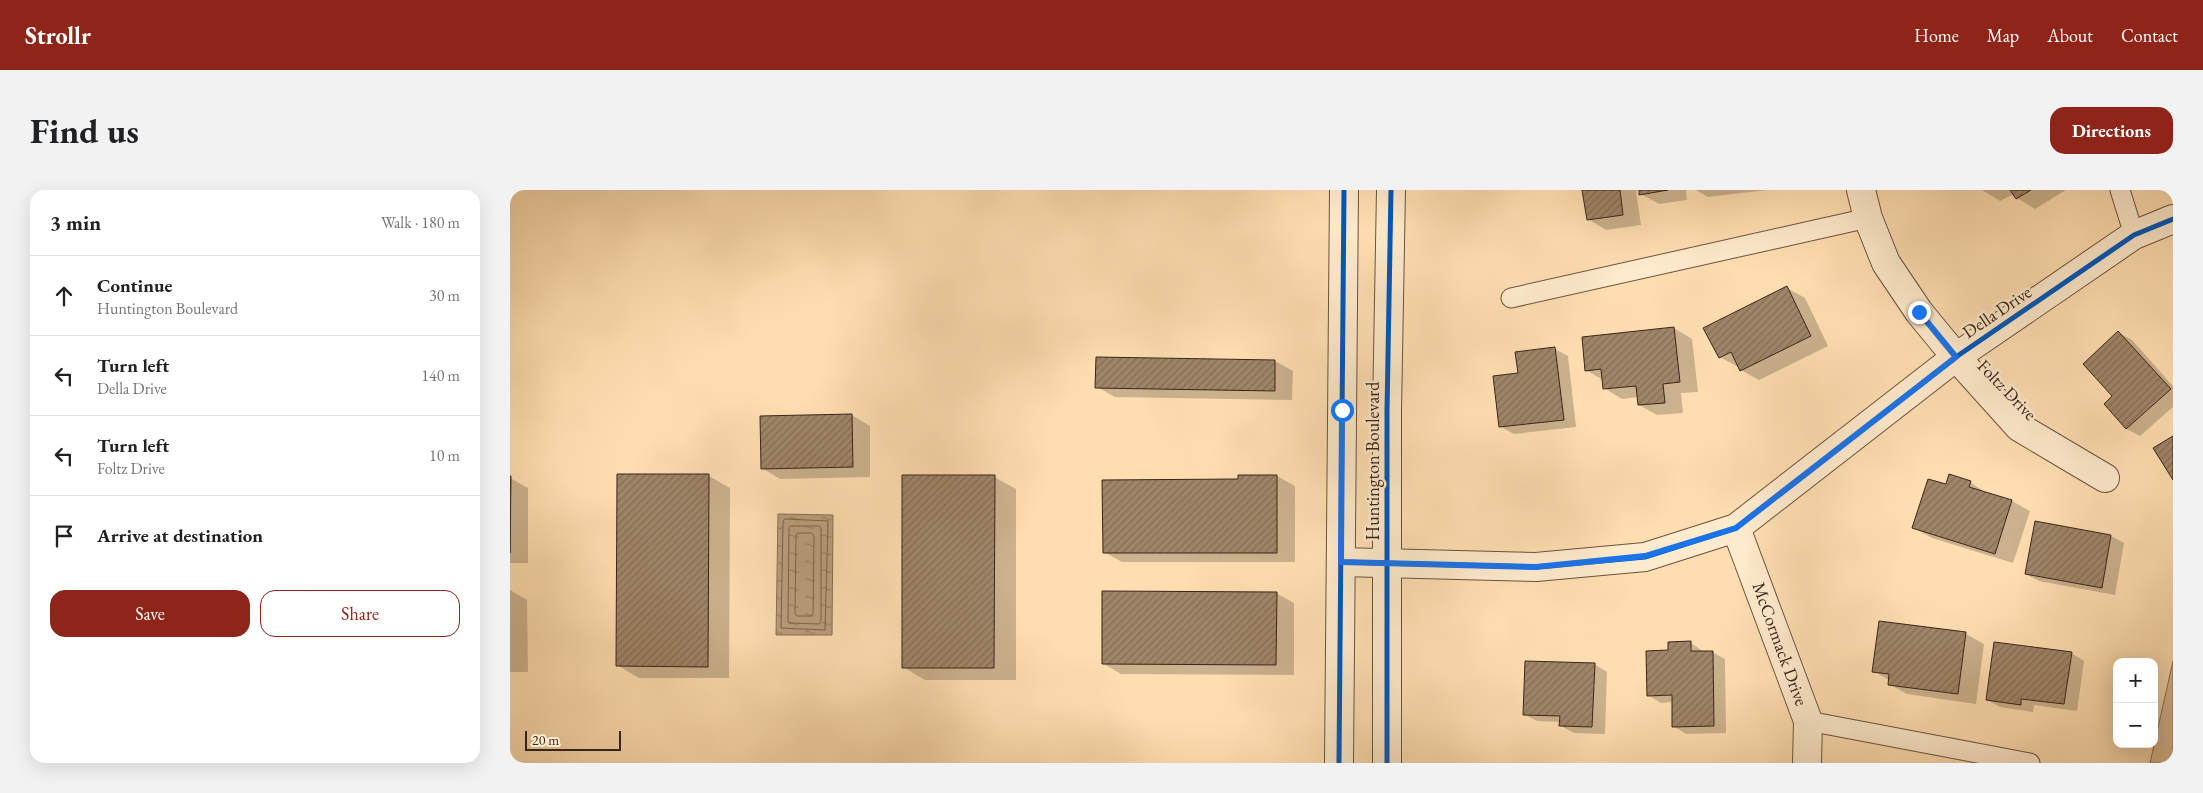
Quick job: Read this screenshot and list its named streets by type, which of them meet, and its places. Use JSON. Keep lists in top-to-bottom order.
{
  "streets": {
    "street": [
      "Della Drive",
      "Foltz Drive",
      "Huntington Boulevard",
      "McCormack Drive"
    ]
  },
  "crossings": [
    ["Della Drive", "Foltz Drive"],
    ["Della Drive", "Huntington Boulevard"],
    ["Della Drive", "McCormack Drive"]
  ],
  "scale_bar": "20 m",
  "page": {
    "header": "Strollr",
    "nav": [
      "Home",
      "Map",
      "About",
      "Contact"
    ],
    "buttons": [
      "Directions",
      ["Save", "Share"]
    ],
    "title": "Find us",
    "heading": ["3 min", "Walk · 180 m"],
    "list": [
      ["Continue", "Huntington Boulevard", "30 m"],
      ["Turn left", "Della Drive", "140 m"],
      ["Turn left", "Foltz Drive", "10 m"],
      "Arrive at destination"
    ],
    "map_buttons": ["+", "−"],
    "scale": "20 m"
  }
}
